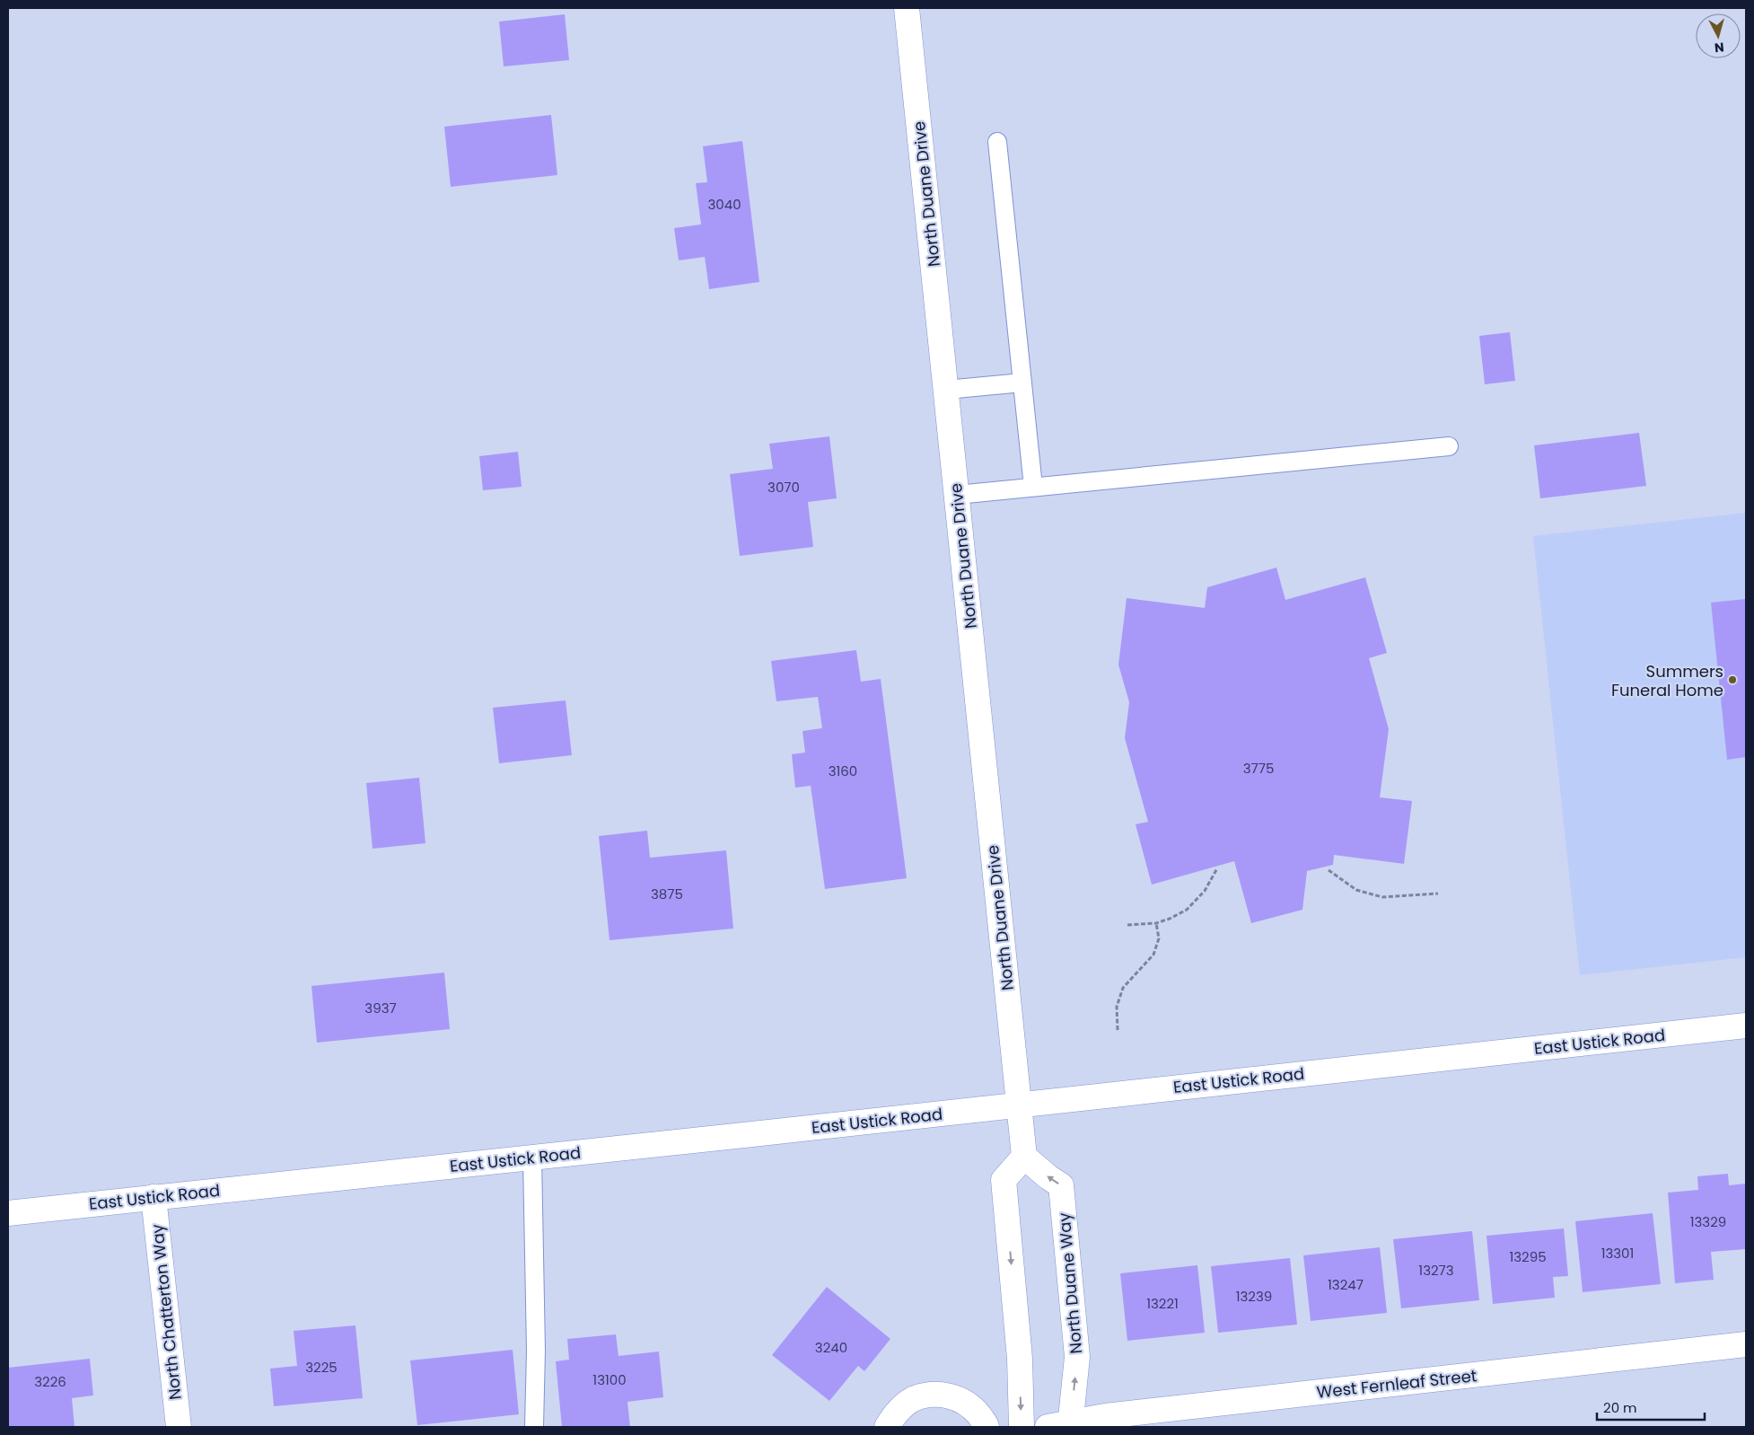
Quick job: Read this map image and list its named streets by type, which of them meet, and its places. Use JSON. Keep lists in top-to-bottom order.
{
  "streets": {
    "street": [
      "North Duane Drive",
      "East Ustick Road",
      "North Duane Way",
      "North Chatterton Way",
      "West Fernleaf Street"
    ]
  },
  "crossings": [
    ["North Duane Drive", "East Ustick Road"],
    ["East Ustick Road", "North Chatterton Way"],
    ["North Duane Way", "West Fernleaf Street"]
  ],
  "places": ["Summers Funeral Home"],
  "house_numbers": [
    "3040",
    "3070",
    "3775",
    "3160",
    "3875",
    "3937",
    "13329",
    "13301",
    "13295",
    "13273",
    "13247",
    "13239",
    "13221",
    "3240",
    "3225",
    "13100",
    "3226"
  ],
  "scale_bar": "20 m",
  "north": "bottom"
}
